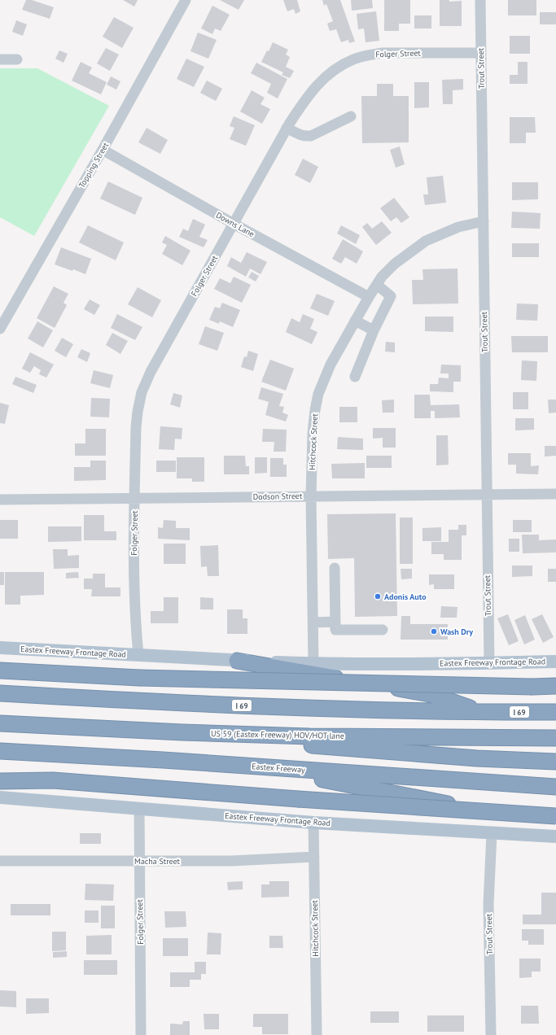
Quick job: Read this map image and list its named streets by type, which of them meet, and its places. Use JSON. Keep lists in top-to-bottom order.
{
  "streets": {
    "highway": ["I 69", "US 59 (Eastex Freeway) HOV/HOT lane", "Eastex Freeway"],
    "main road": ["Eastex Freeway Frontage Road"],
    "street": [
      "Folger Street",
      "Trout Street",
      "Topping Street",
      "Downs Lane",
      "Hitchcock Street",
      "Dodson Street",
      "Macha Street"
    ]
  },
  "crossings": [
    ["Folger Street", "Trout Street"],
    ["Folger Street", "Downs Lane"],
    ["Folger Street", "Dodson Street"],
    ["Folger Street", "Eastex Freeway Frontage Road"],
    ["Folger Street", "Macha Street"],
    ["Trout Street", "Hitchcock Street"],
    ["Trout Street", "Dodson Street"],
    ["Trout Street", "Eastex Freeway Frontage Road"],
    ["Topping Street", "Downs Lane"],
    ["Downs Lane", "Hitchcock Street"],
    ["Hitchcock Street", "Dodson Street"],
    ["Hitchcock Street", "Eastex Freeway Frontage Road"],
    ["Hitchcock Street", "Macha Street"]
  ],
  "places": ["Adonis Auto", "Wash Dry"]
}
